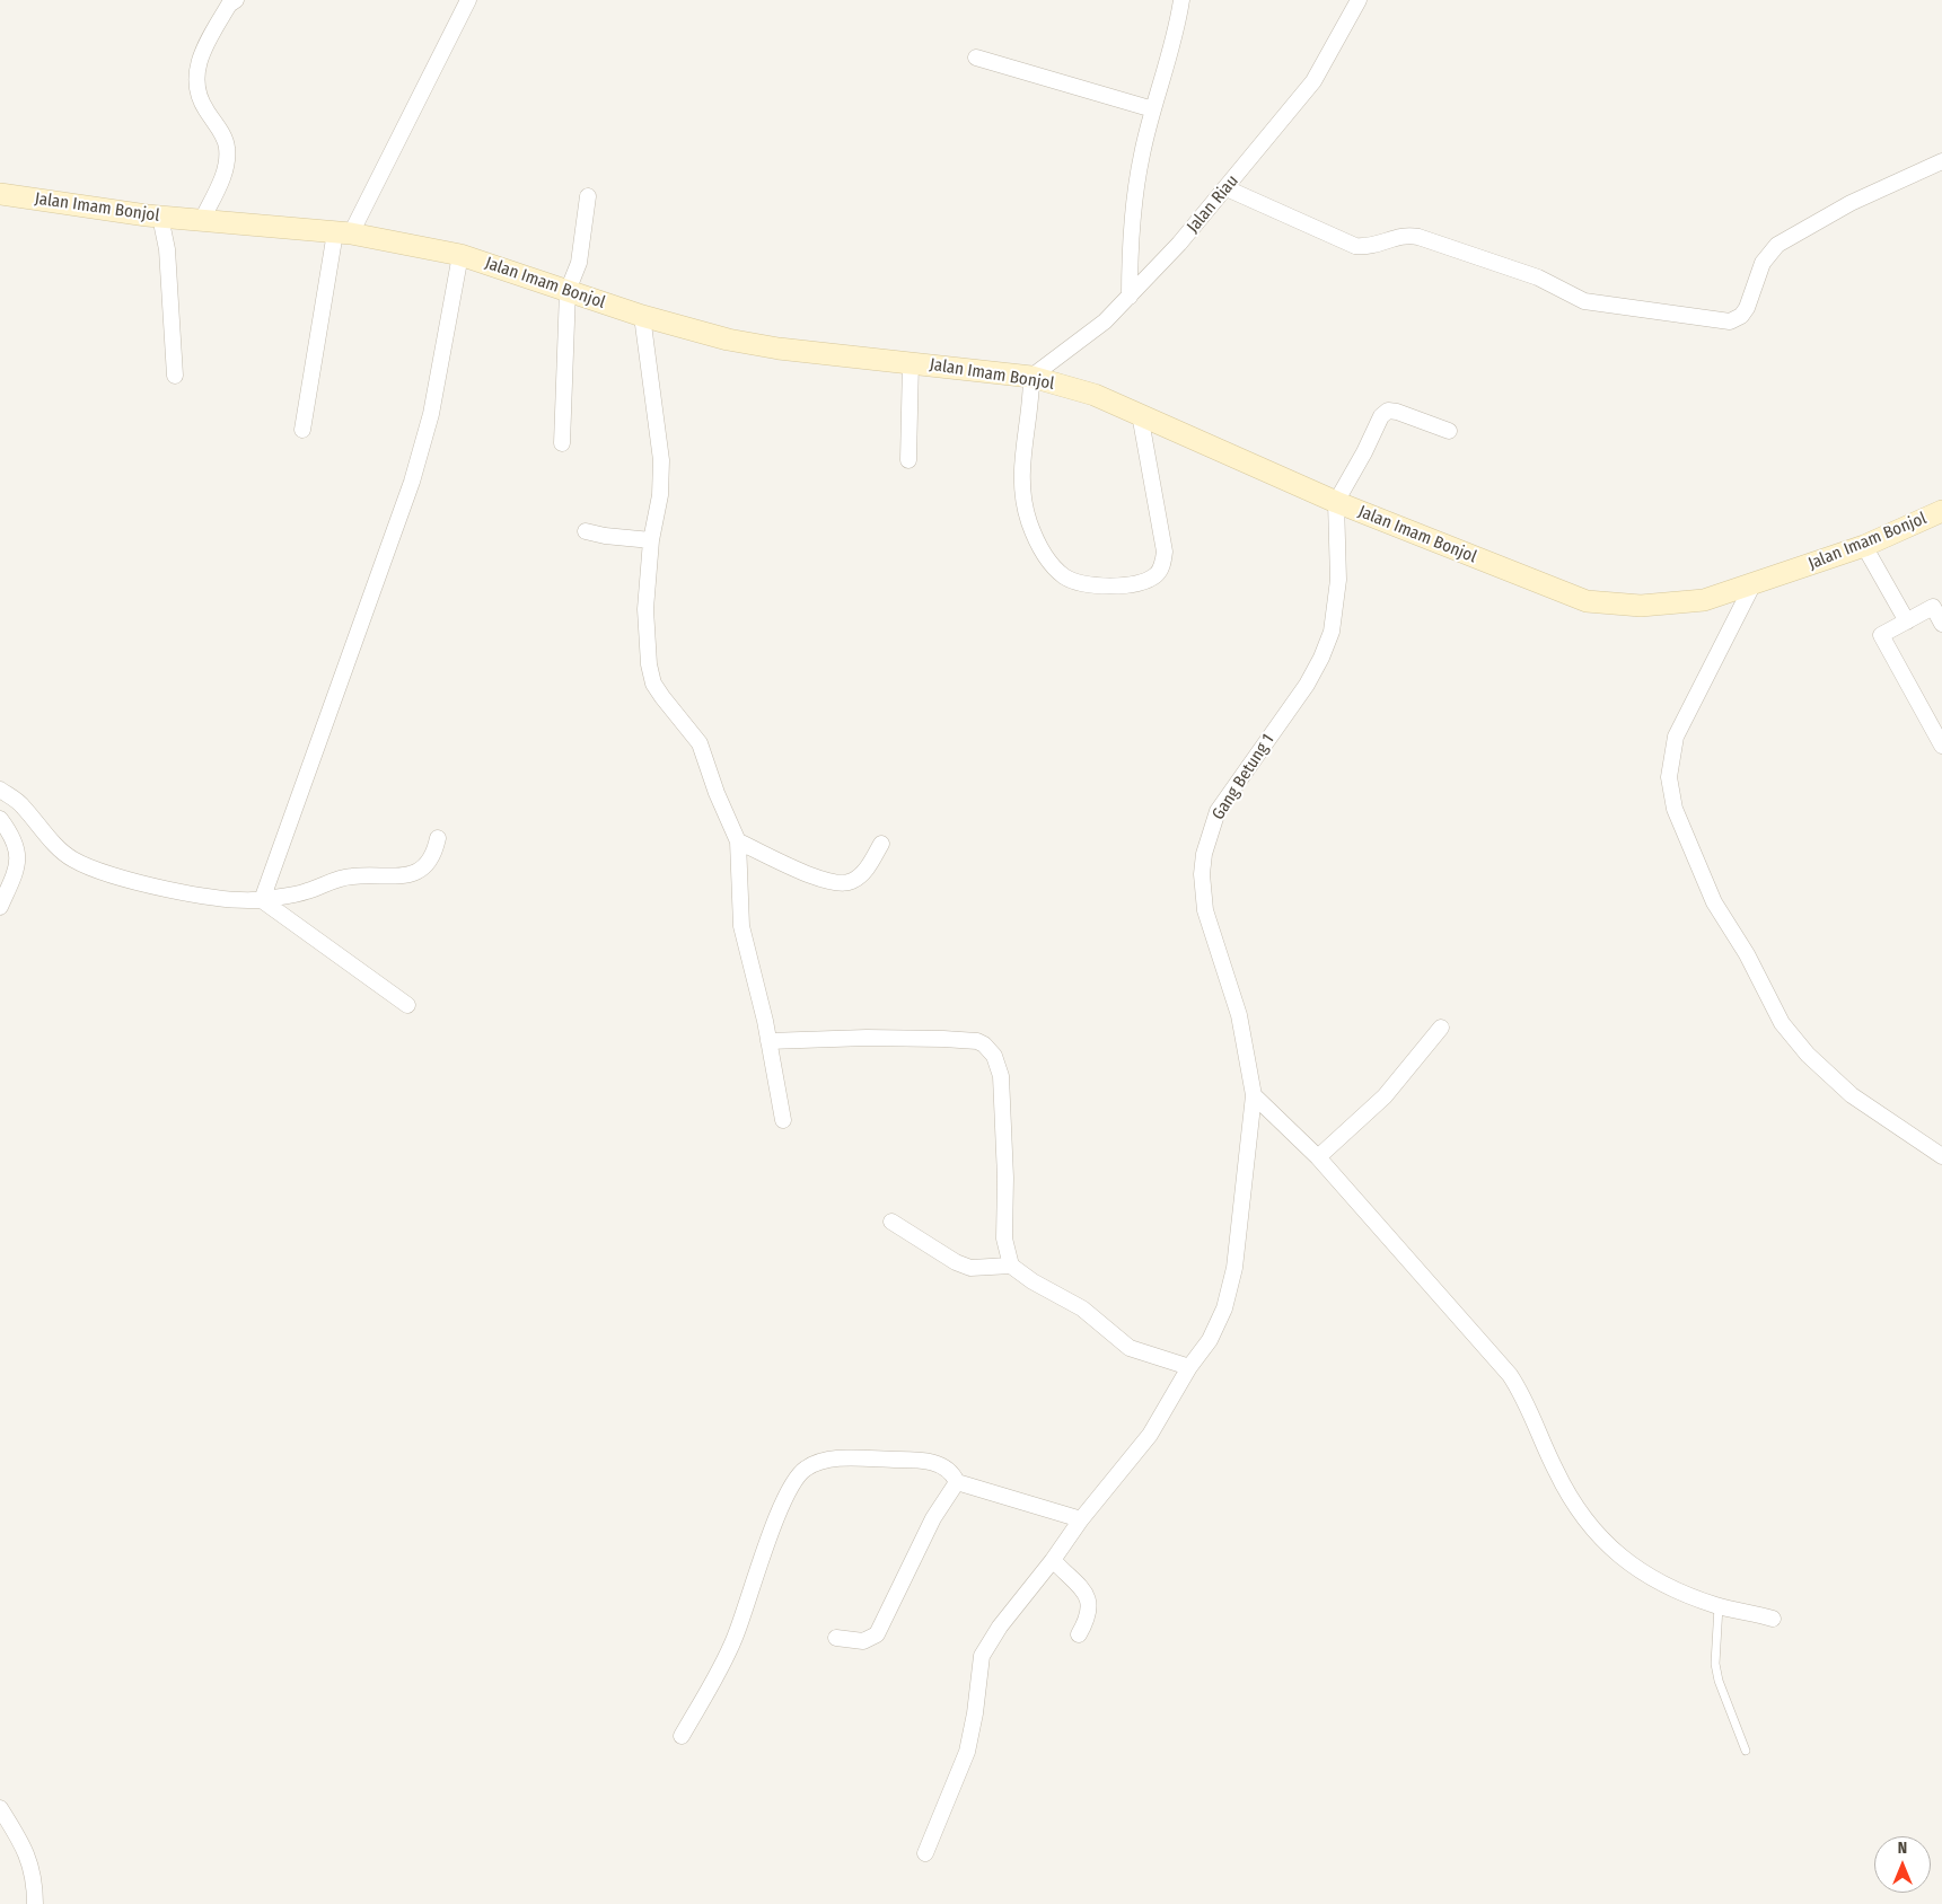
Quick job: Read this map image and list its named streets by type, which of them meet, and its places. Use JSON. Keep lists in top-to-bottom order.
{
  "streets": {
    "main road": ["Jalan Imam Bonjol"],
    "street": ["Jalan Riau", "Gang Betung 1"]
  },
  "crossings": [
    ["Jalan Riau", "Jalan Imam Bonjol"],
    ["Jalan Imam Bonjol", "Gang Betung 1"]
  ],
  "north": "top"
}
